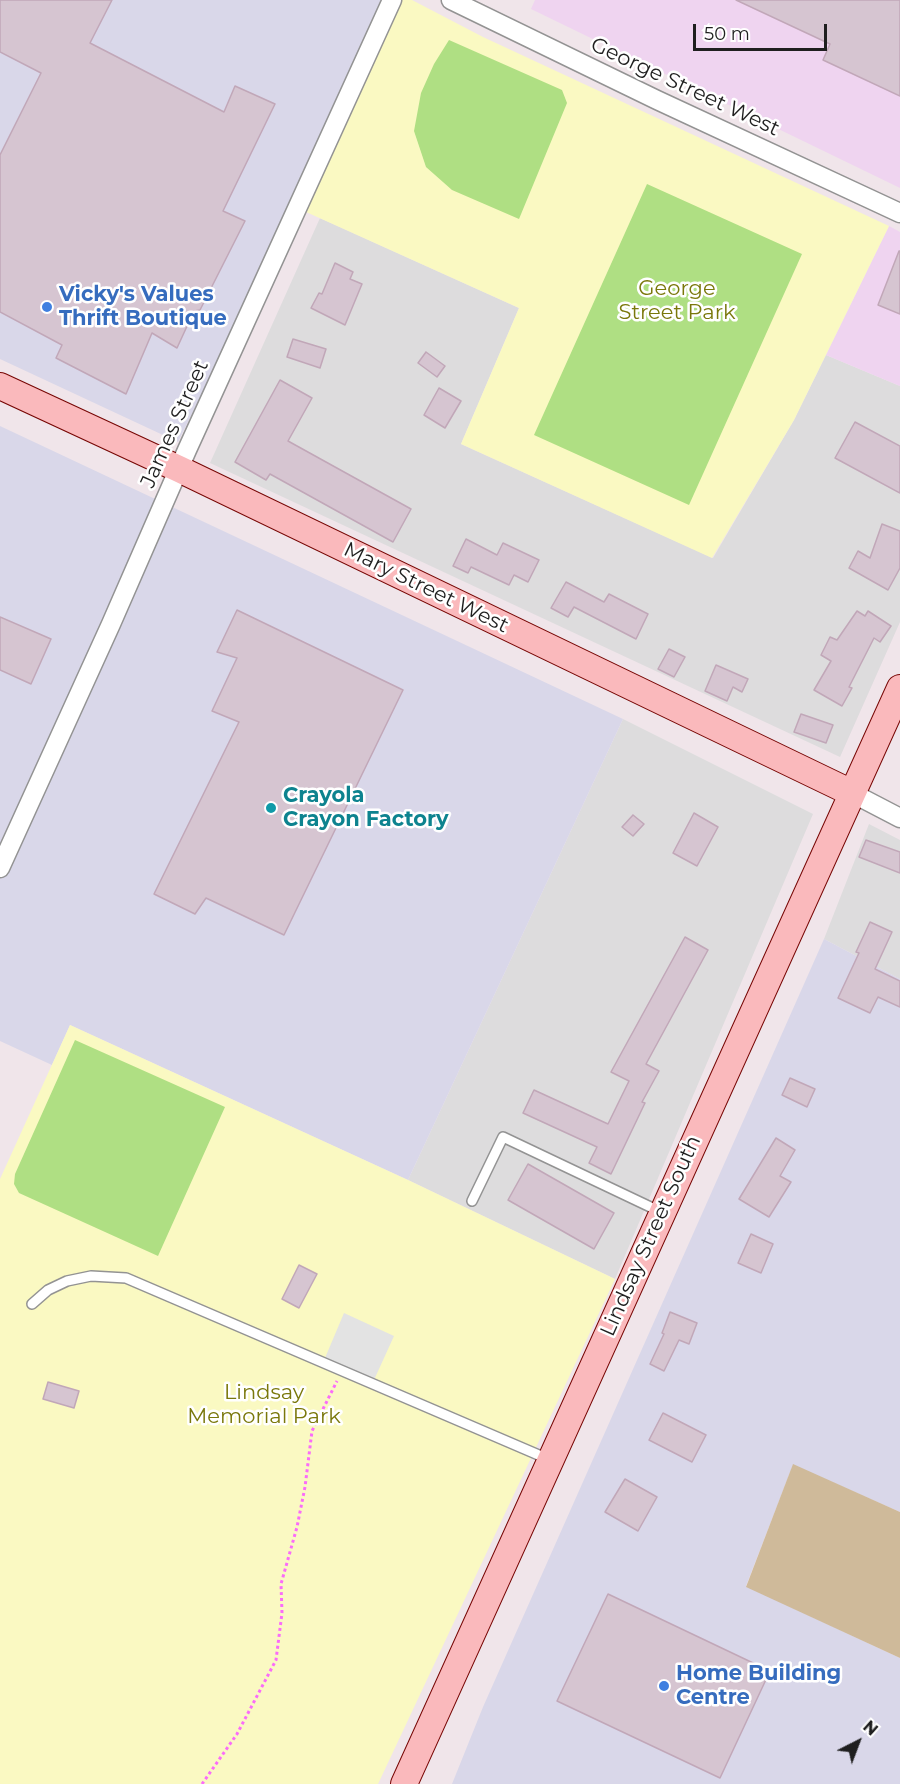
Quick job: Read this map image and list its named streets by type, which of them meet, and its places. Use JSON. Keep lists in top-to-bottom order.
{
  "streets": {
    "main road": ["Mary Street West", "Lindsay Street South"],
    "street": ["George Street West", "James Street"]
  },
  "crossings": [
    ["James Street", "Mary Street West"],
    ["Mary Street West", "Lindsay Street South"]
  ],
  "parks": ["George Street Park", "Lindsay Memorial Park"],
  "places": ["Vicky's Values Thrift Boutique", "Crayola Crayon Factory", "Home Building Centre"],
  "scale_bar": "50 m",
  "north": "top right"
}
